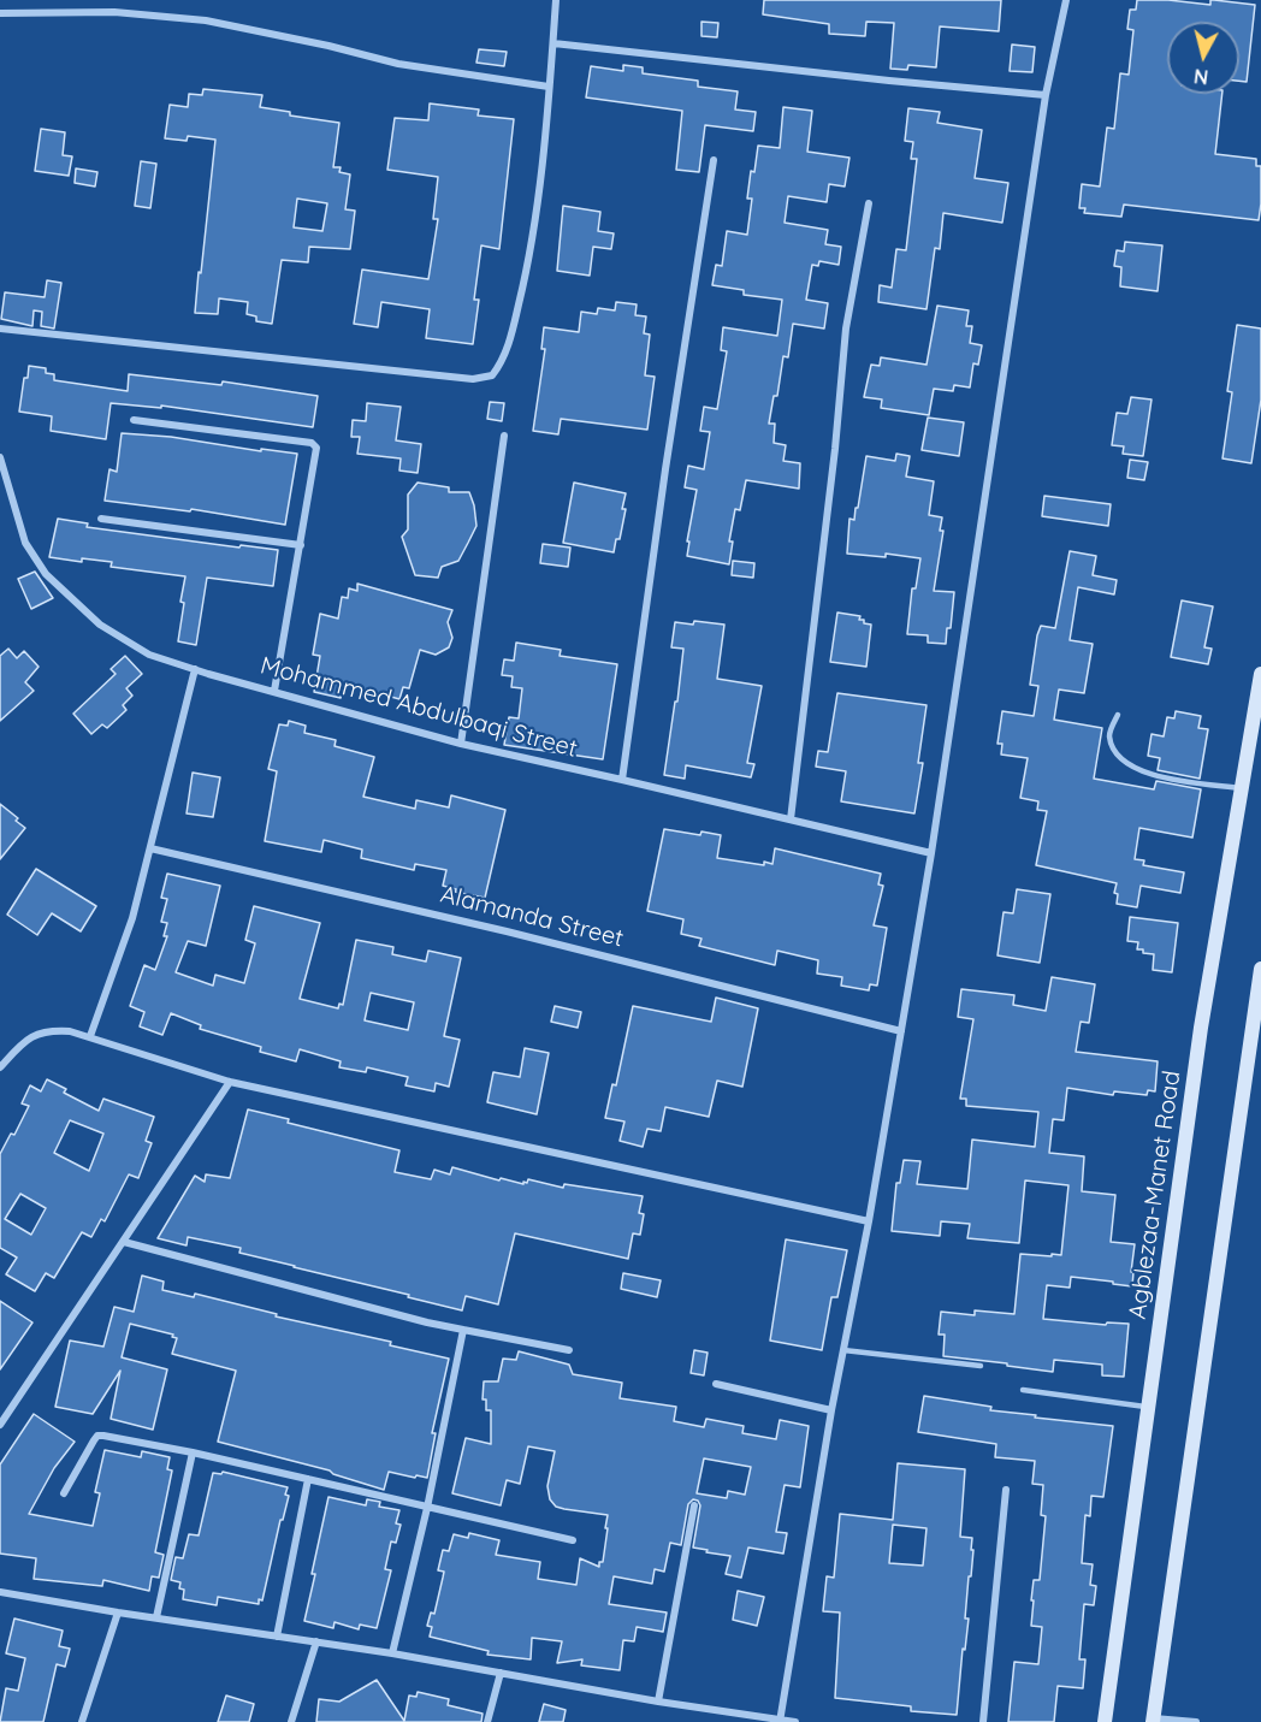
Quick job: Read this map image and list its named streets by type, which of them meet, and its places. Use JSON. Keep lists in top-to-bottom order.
{
  "streets": {
    "main road": ["Agblezaa-Manet Road"],
    "street": ["Mohammed Abdulbaqi Street", "Alamanda Street"]
  },
  "north": "bottom"
}
